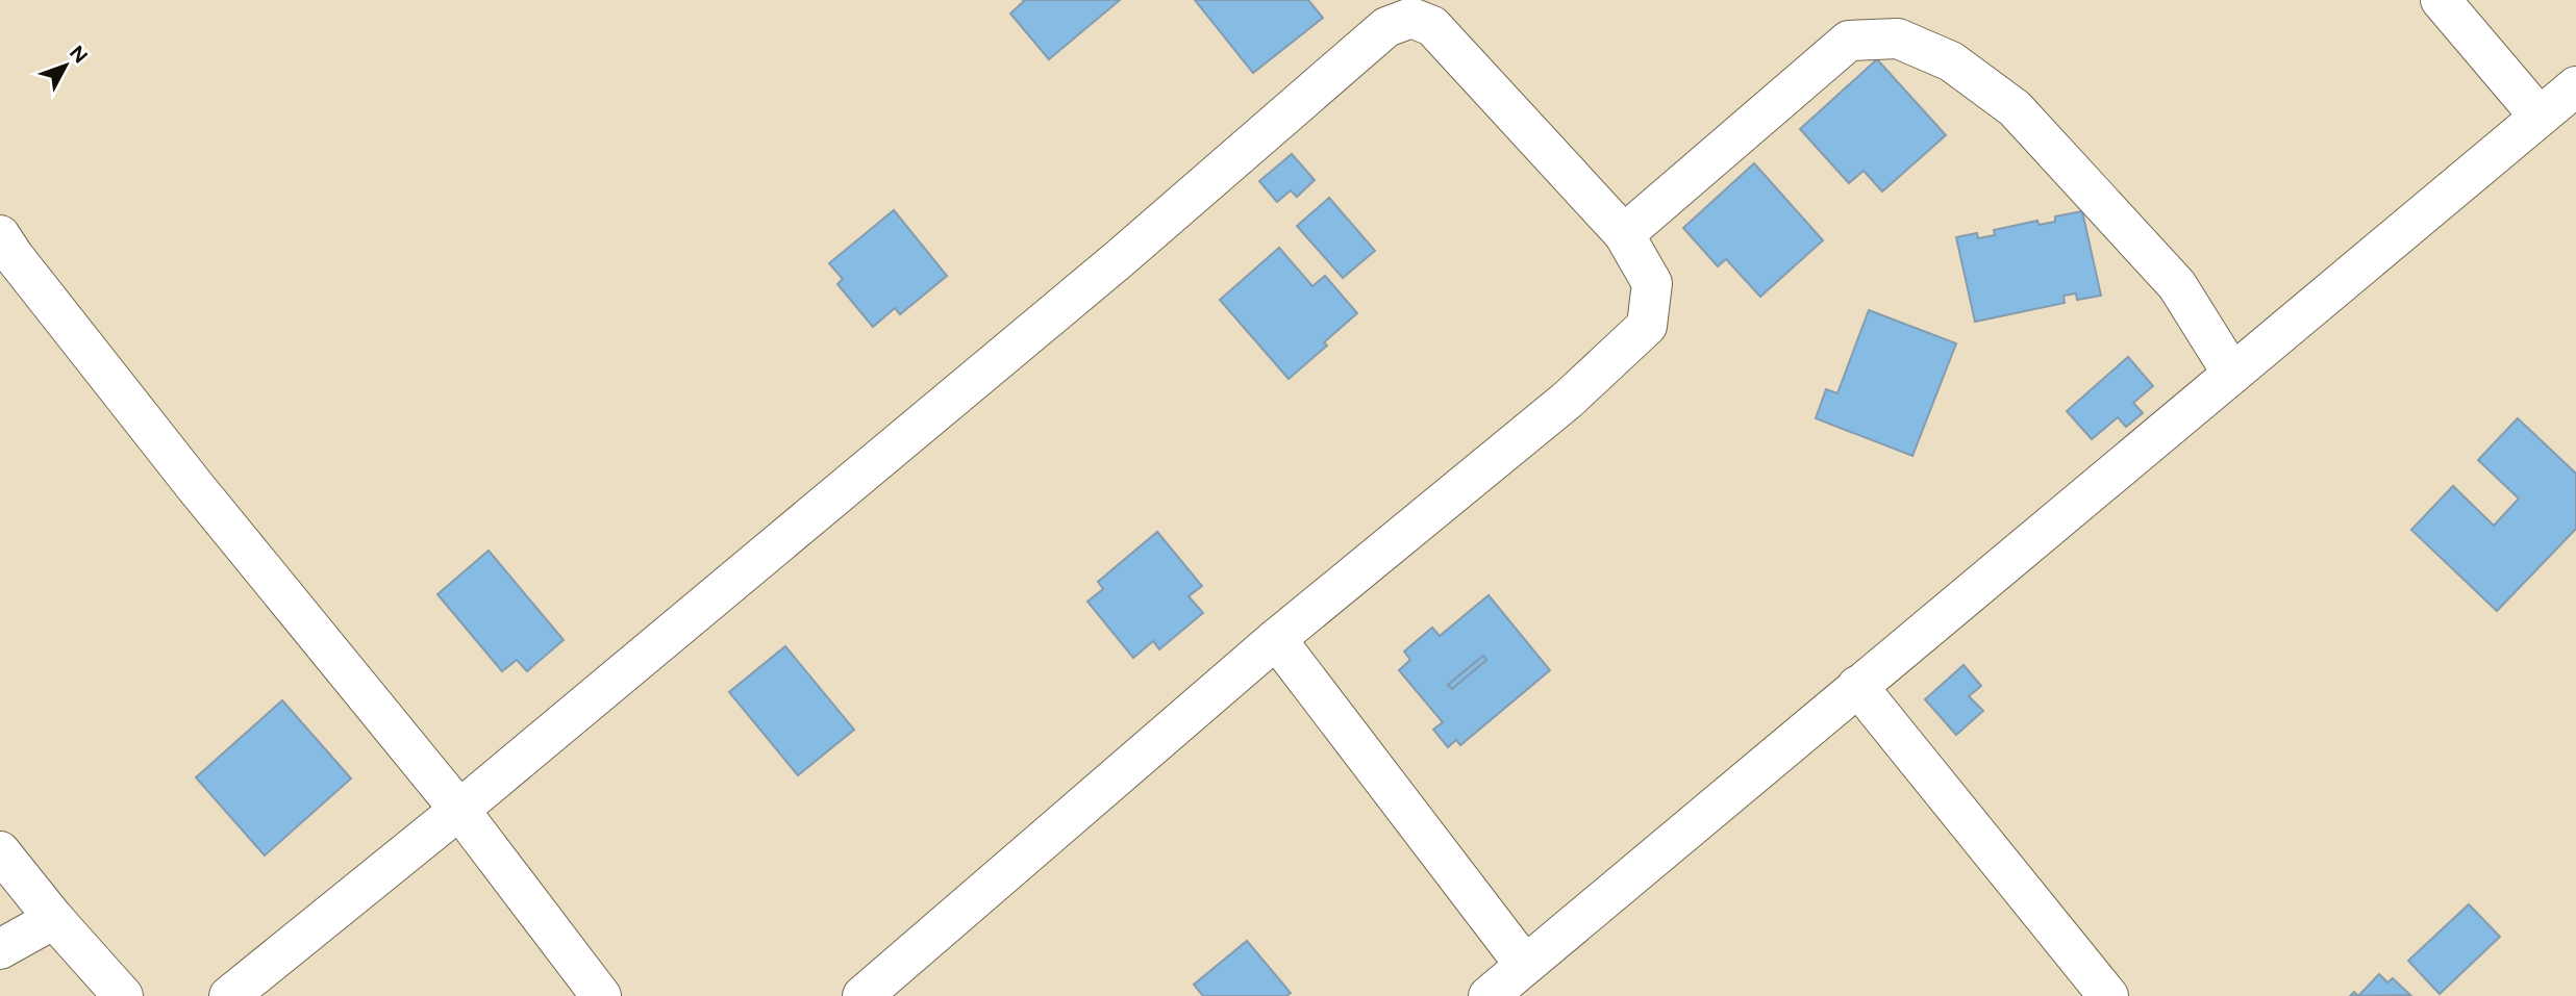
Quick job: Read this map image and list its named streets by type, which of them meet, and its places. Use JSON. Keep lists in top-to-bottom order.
{
  "north": "top right"
}
